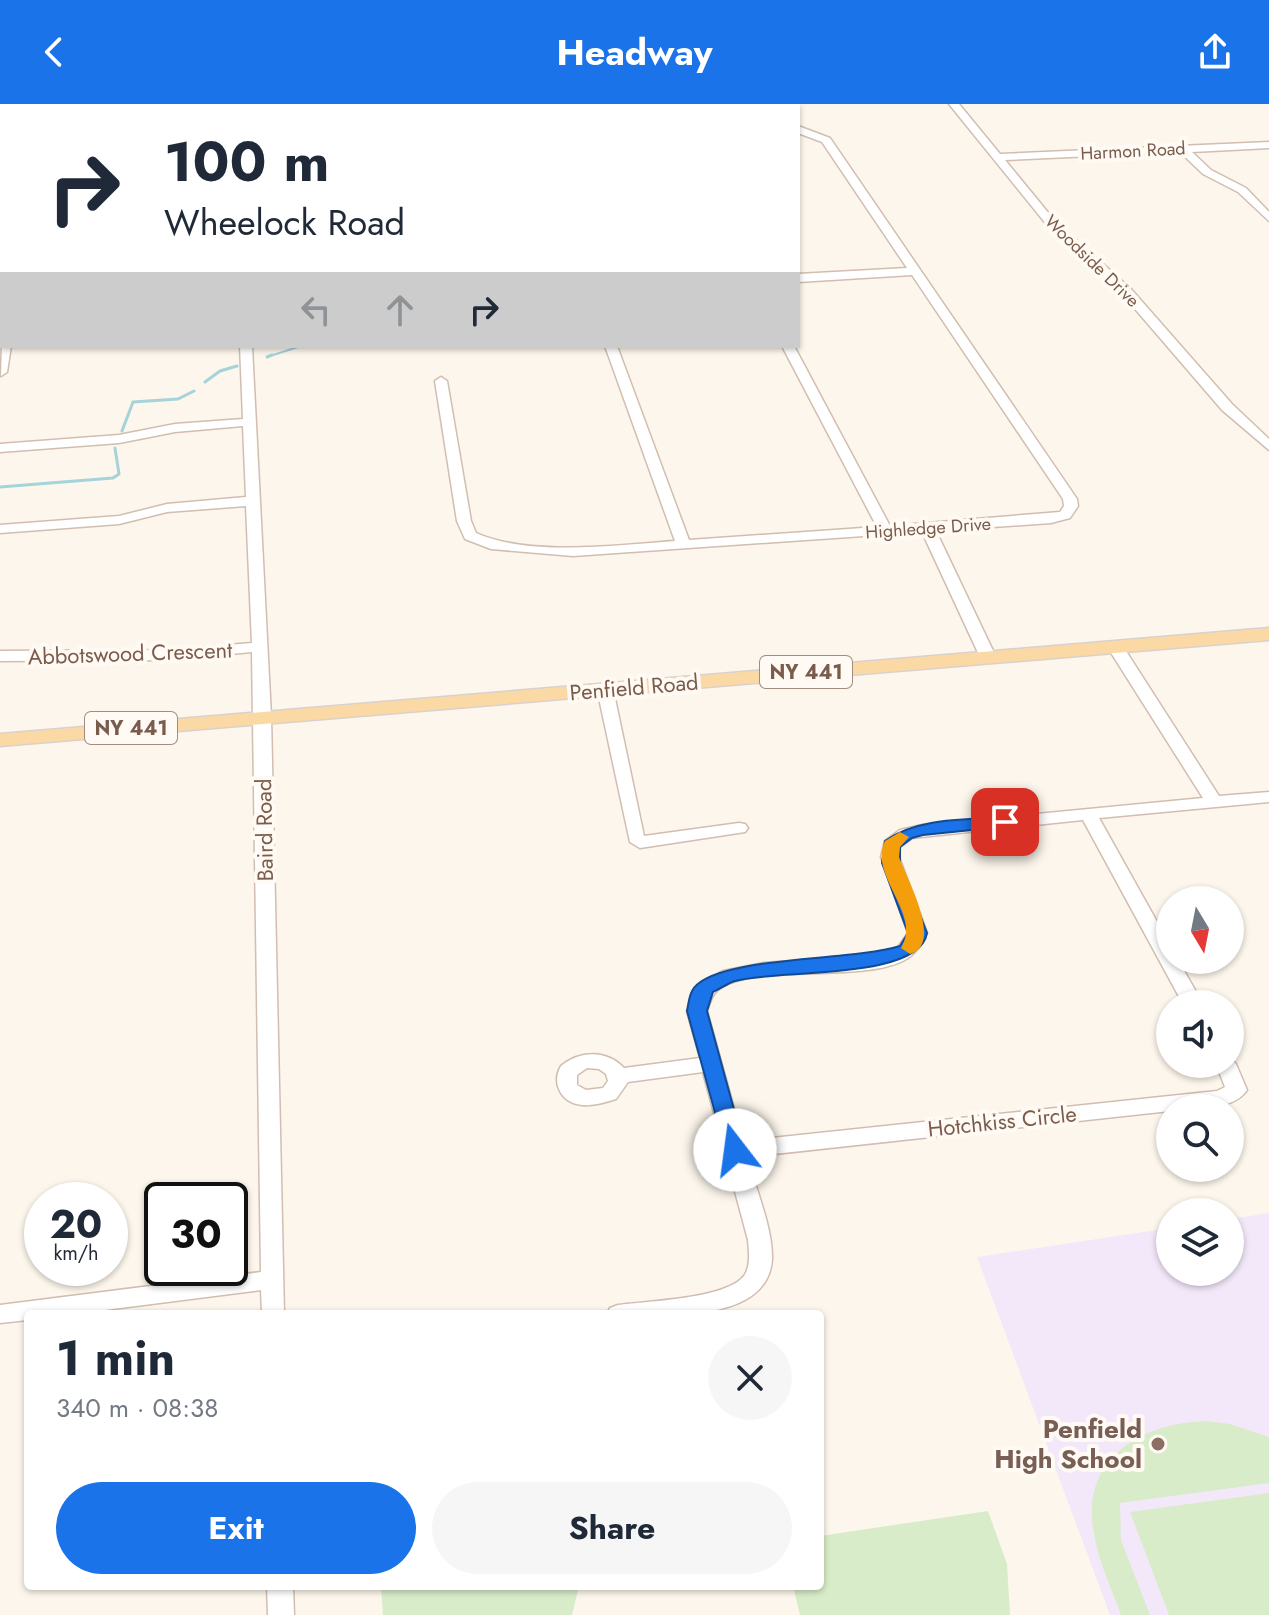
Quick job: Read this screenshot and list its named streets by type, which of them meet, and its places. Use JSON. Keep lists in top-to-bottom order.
{
  "streets": {
    "main road": ["NY 441", "Penfield Road"],
    "street": [
      "Harmon Road",
      "Woodside Drive",
      "Highledge Drive",
      "Abbotswood Crescent",
      "Baird Road",
      "Hotchkiss Circle"
    ]
  },
  "crossings": [
    ["Harmon Road", "Woodside Drive"],
    ["Abbotswood Crescent", "Baird Road"],
    ["Penfield Road", "Baird Road"]
  ],
  "places": ["Penfield High School"],
  "north": "bottom",
  "page": {
    "header": "Headway",
    "turn": ["100 m", "Wheelock Road"],
    "speed": "20 km/h",
    "limit": "30",
    "heading": ["1 min", "340 m · 08:38"],
    "buttons": ["Exit", "Share"]
  }
}
